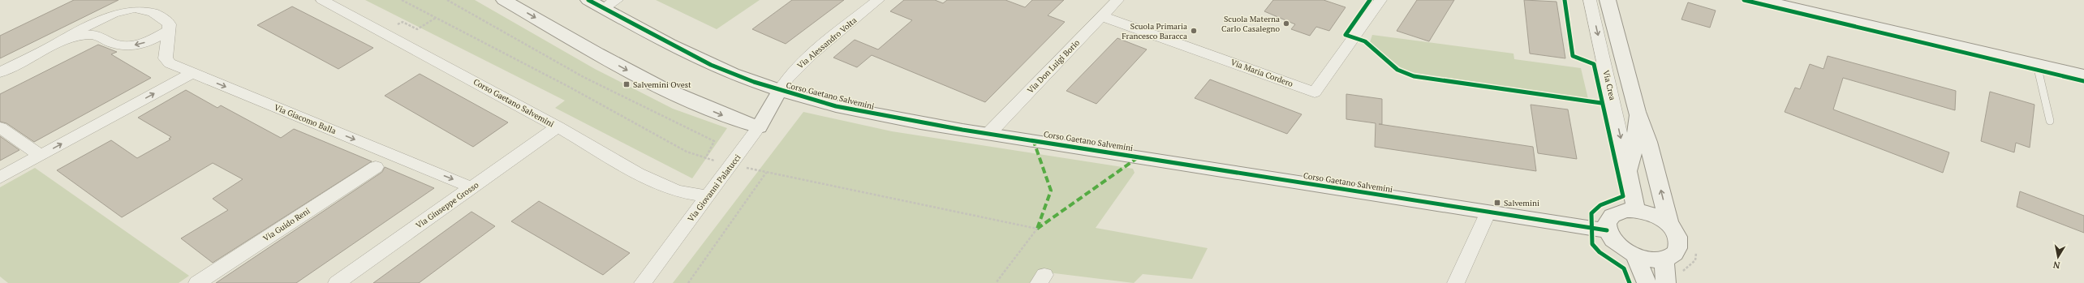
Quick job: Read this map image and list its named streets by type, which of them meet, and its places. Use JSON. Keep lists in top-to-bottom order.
{
  "streets": {
    "street": [
      "Via Alessandro Volta",
      "Via Don Luigi Borio",
      "Via Maria Cordero",
      "Via Crea",
      "Corso Gaetano Salvemini",
      "Via Giacomo Balla",
      "Via Giovanni Palatucci",
      "Via Giuseppe Grosso",
      "Via Guido Reni"
    ]
  },
  "crossings": [
    ["Via Alessandro Volta", "Corso Gaetano Salvemini"],
    ["Via Alessandro Volta", "Via Giovanni Palatucci"],
    ["Via Don Luigi Borio", "Via Maria Cordero"],
    ["Via Don Luigi Borio", "Corso Gaetano Salvemini"],
    ["Via Crea", "Corso Gaetano Salvemini"],
    ["Corso Gaetano Salvemini", "Via Giovanni Palatucci"],
    ["Corso Gaetano Salvemini", "Via Giuseppe Grosso"],
    ["Via Giacomo Balla", "Via Giuseppe Grosso"]
  ],
  "places": {
    "other": ["Scuola Materna Carlo Casalegno", "Scuola Primaria Francesco Baracca"],
    "transit": ["Salvemini Ovest", "Salvemini"]
  },
  "north": "bottom"
}
